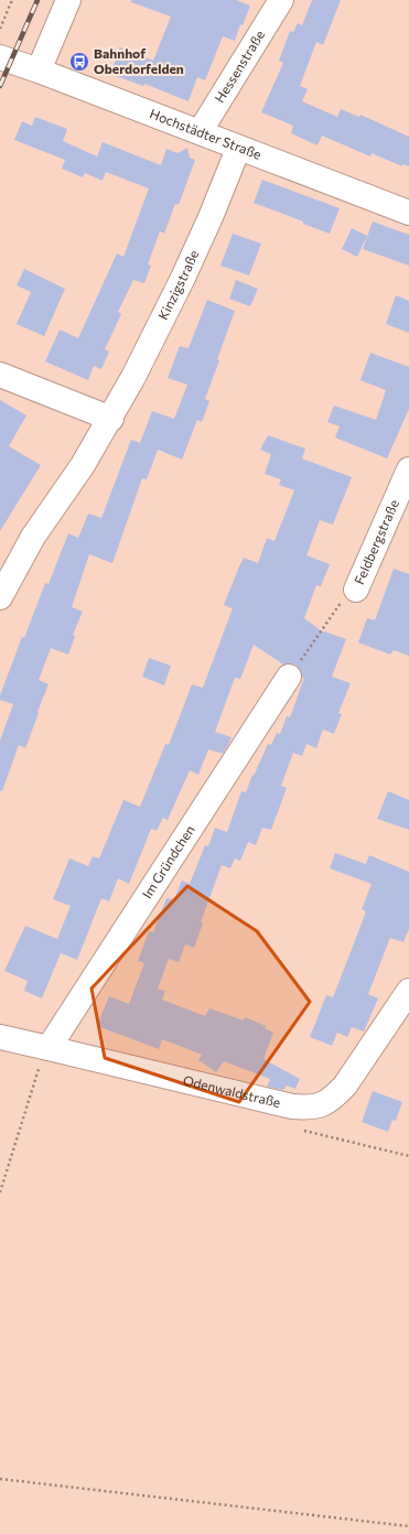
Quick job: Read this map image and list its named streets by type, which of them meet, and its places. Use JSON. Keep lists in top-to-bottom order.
{
  "streets": {
    "street": [
      "Hessenstraße",
      "Hochstädter Straße",
      "Kinzigstraße",
      "Feldbergstraße",
      "Im Gründchen",
      "Odenwaldstraße"
    ]
  },
  "crossings": [
    ["Hessenstraße", "Hochstädter Straße"],
    ["Hochstädter Straße", "Kinzigstraße"],
    ["Im Gründchen", "Odenwaldstraße"]
  ],
  "places": {
    "bus stop": ["Bahnhof Oberdorfelden"]
  }
}
